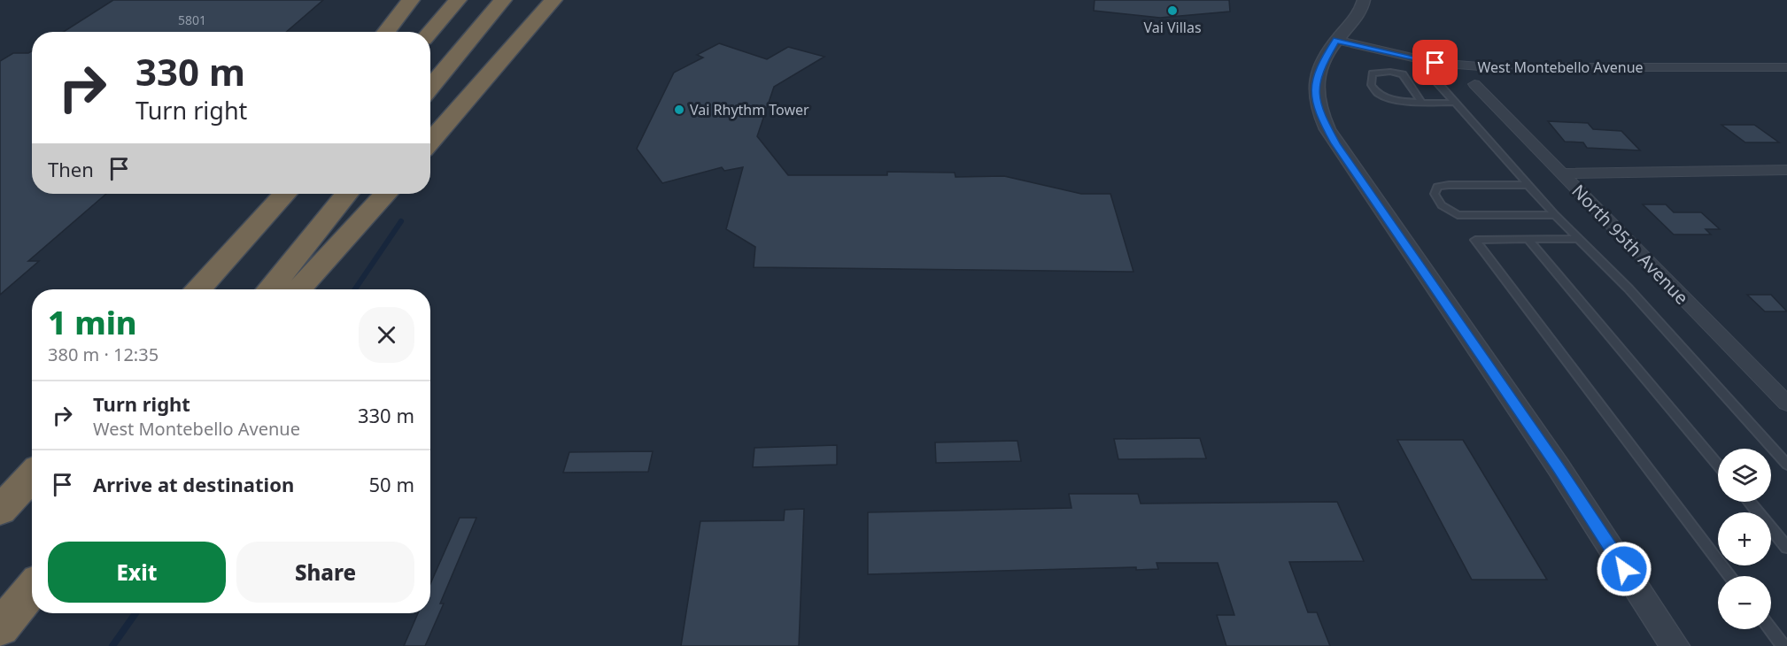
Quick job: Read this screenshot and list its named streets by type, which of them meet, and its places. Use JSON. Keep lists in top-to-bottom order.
{
  "streets": {
    "street": ["West Montebello Avenue", "North 95th Avenue"]
  },
  "places": ["Vai Villas", "Vai Rhythm Tower"],
  "house_numbers": ["5801"],
  "page": {
    "turn": ["330 m", "Turn right"],
    "then": "Then",
    "heading": ["1 min", "380 m · 12:35"],
    "list": [
      {
        "name": "Turn right",
        "note": "West Montebello Avenue",
        "value": "330 m"
      },
      {
        "name": "Arrive at destination",
        "value": "50 m"
      }
    ],
    "map_buttons": ["+", "−"],
    "buttons": ["Exit", "Share"]
  }
}
